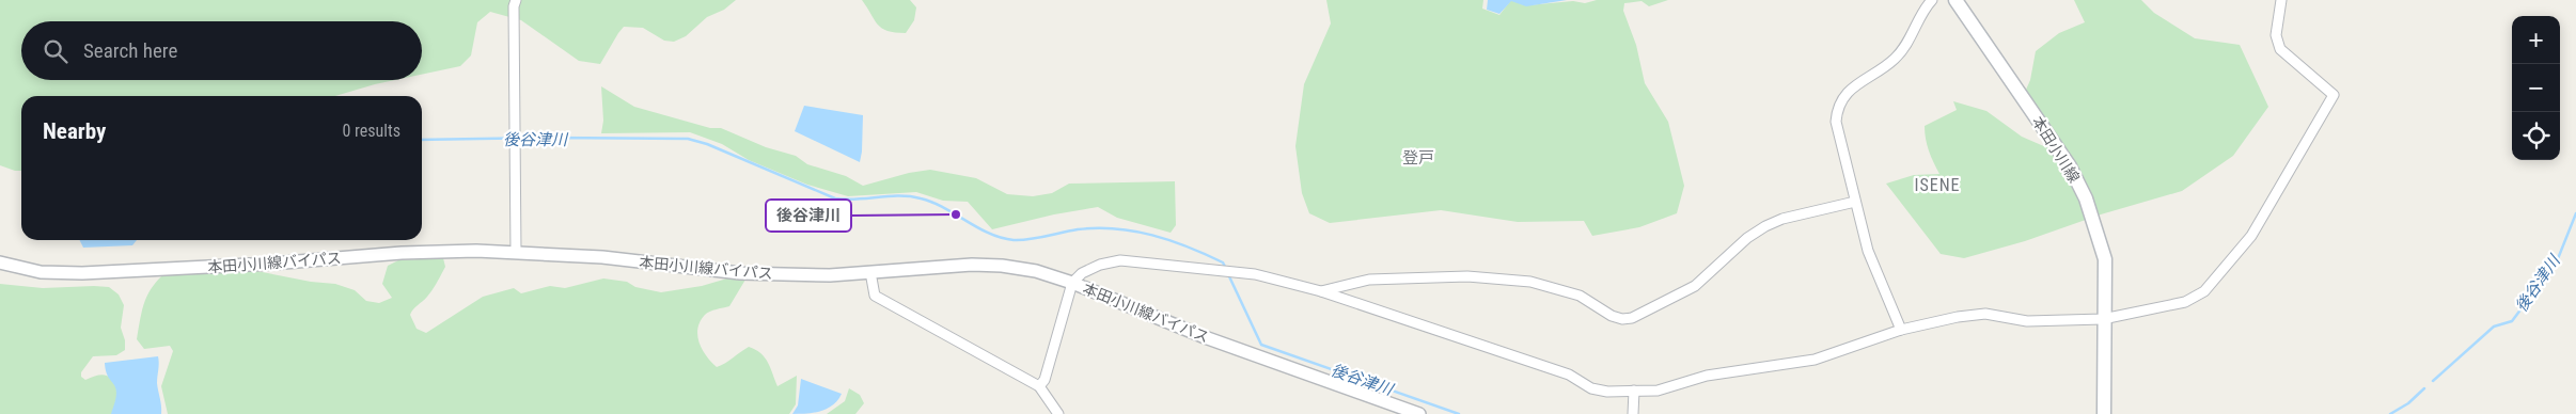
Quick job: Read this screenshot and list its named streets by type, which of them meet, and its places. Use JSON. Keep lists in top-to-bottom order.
{
  "streets": {
    "main road": ["本田小川線"],
    "street": ["本田小川線バイパス"]
  },
  "districts": ["登戸", "ISENE"],
  "water": ["後谷津川"],
  "places": ["後谷津川"],
  "page": {
    "map_buttons": ["+", "−"],
    "search": "Search here",
    "heading": ["Nearby", "0 results"]
  }
}
